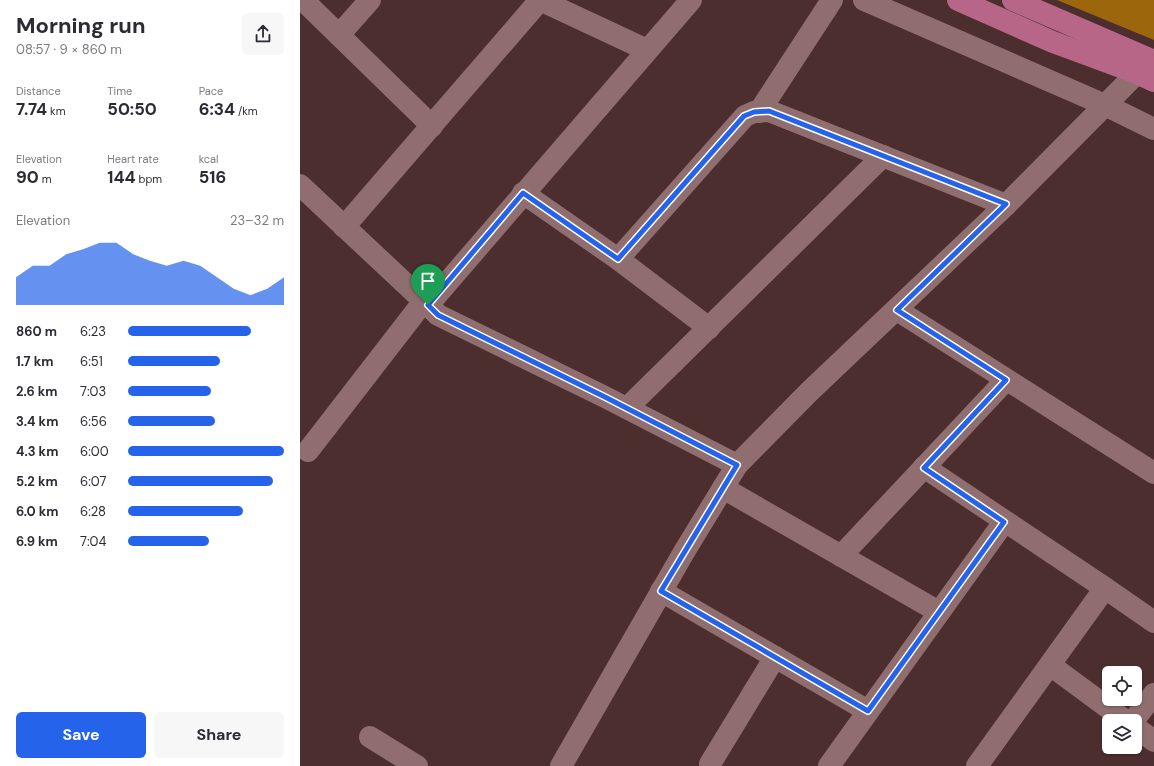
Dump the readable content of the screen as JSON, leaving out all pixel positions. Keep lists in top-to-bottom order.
{
  "page": {
    "heading": ["Morning run", "08:57 · 9 × 860 m"],
    "stats": [
      ["Distance", "7.74 km"],
      ["Time", "50:50"],
      ["Pace", "6:34 /km"],
      ["Elevation", "90 m"],
      ["Heart rate", "144 bpm"],
      ["kcal", "516"]
    ],
    "chart": ["Elevation", "23–32 m"],
    "list": [
      {
        "name": "860 m",
        "note": "6:23"
      },
      {
        "name": "1.7 km",
        "note": "6:51"
      },
      {
        "name": "2.6 km",
        "note": "7:03"
      },
      {
        "name": "3.4 km",
        "note": "6:56"
      },
      {
        "name": "4.3 km",
        "note": "6:00"
      },
      {
        "name": "5.2 km",
        "note": "6:07"
      },
      {
        "name": "6.0 km",
        "note": "6:28"
      },
      {
        "name": "6.9 km",
        "note": "7:04"
      }
    ],
    "buttons": ["Save", "Share"]
  }
}
